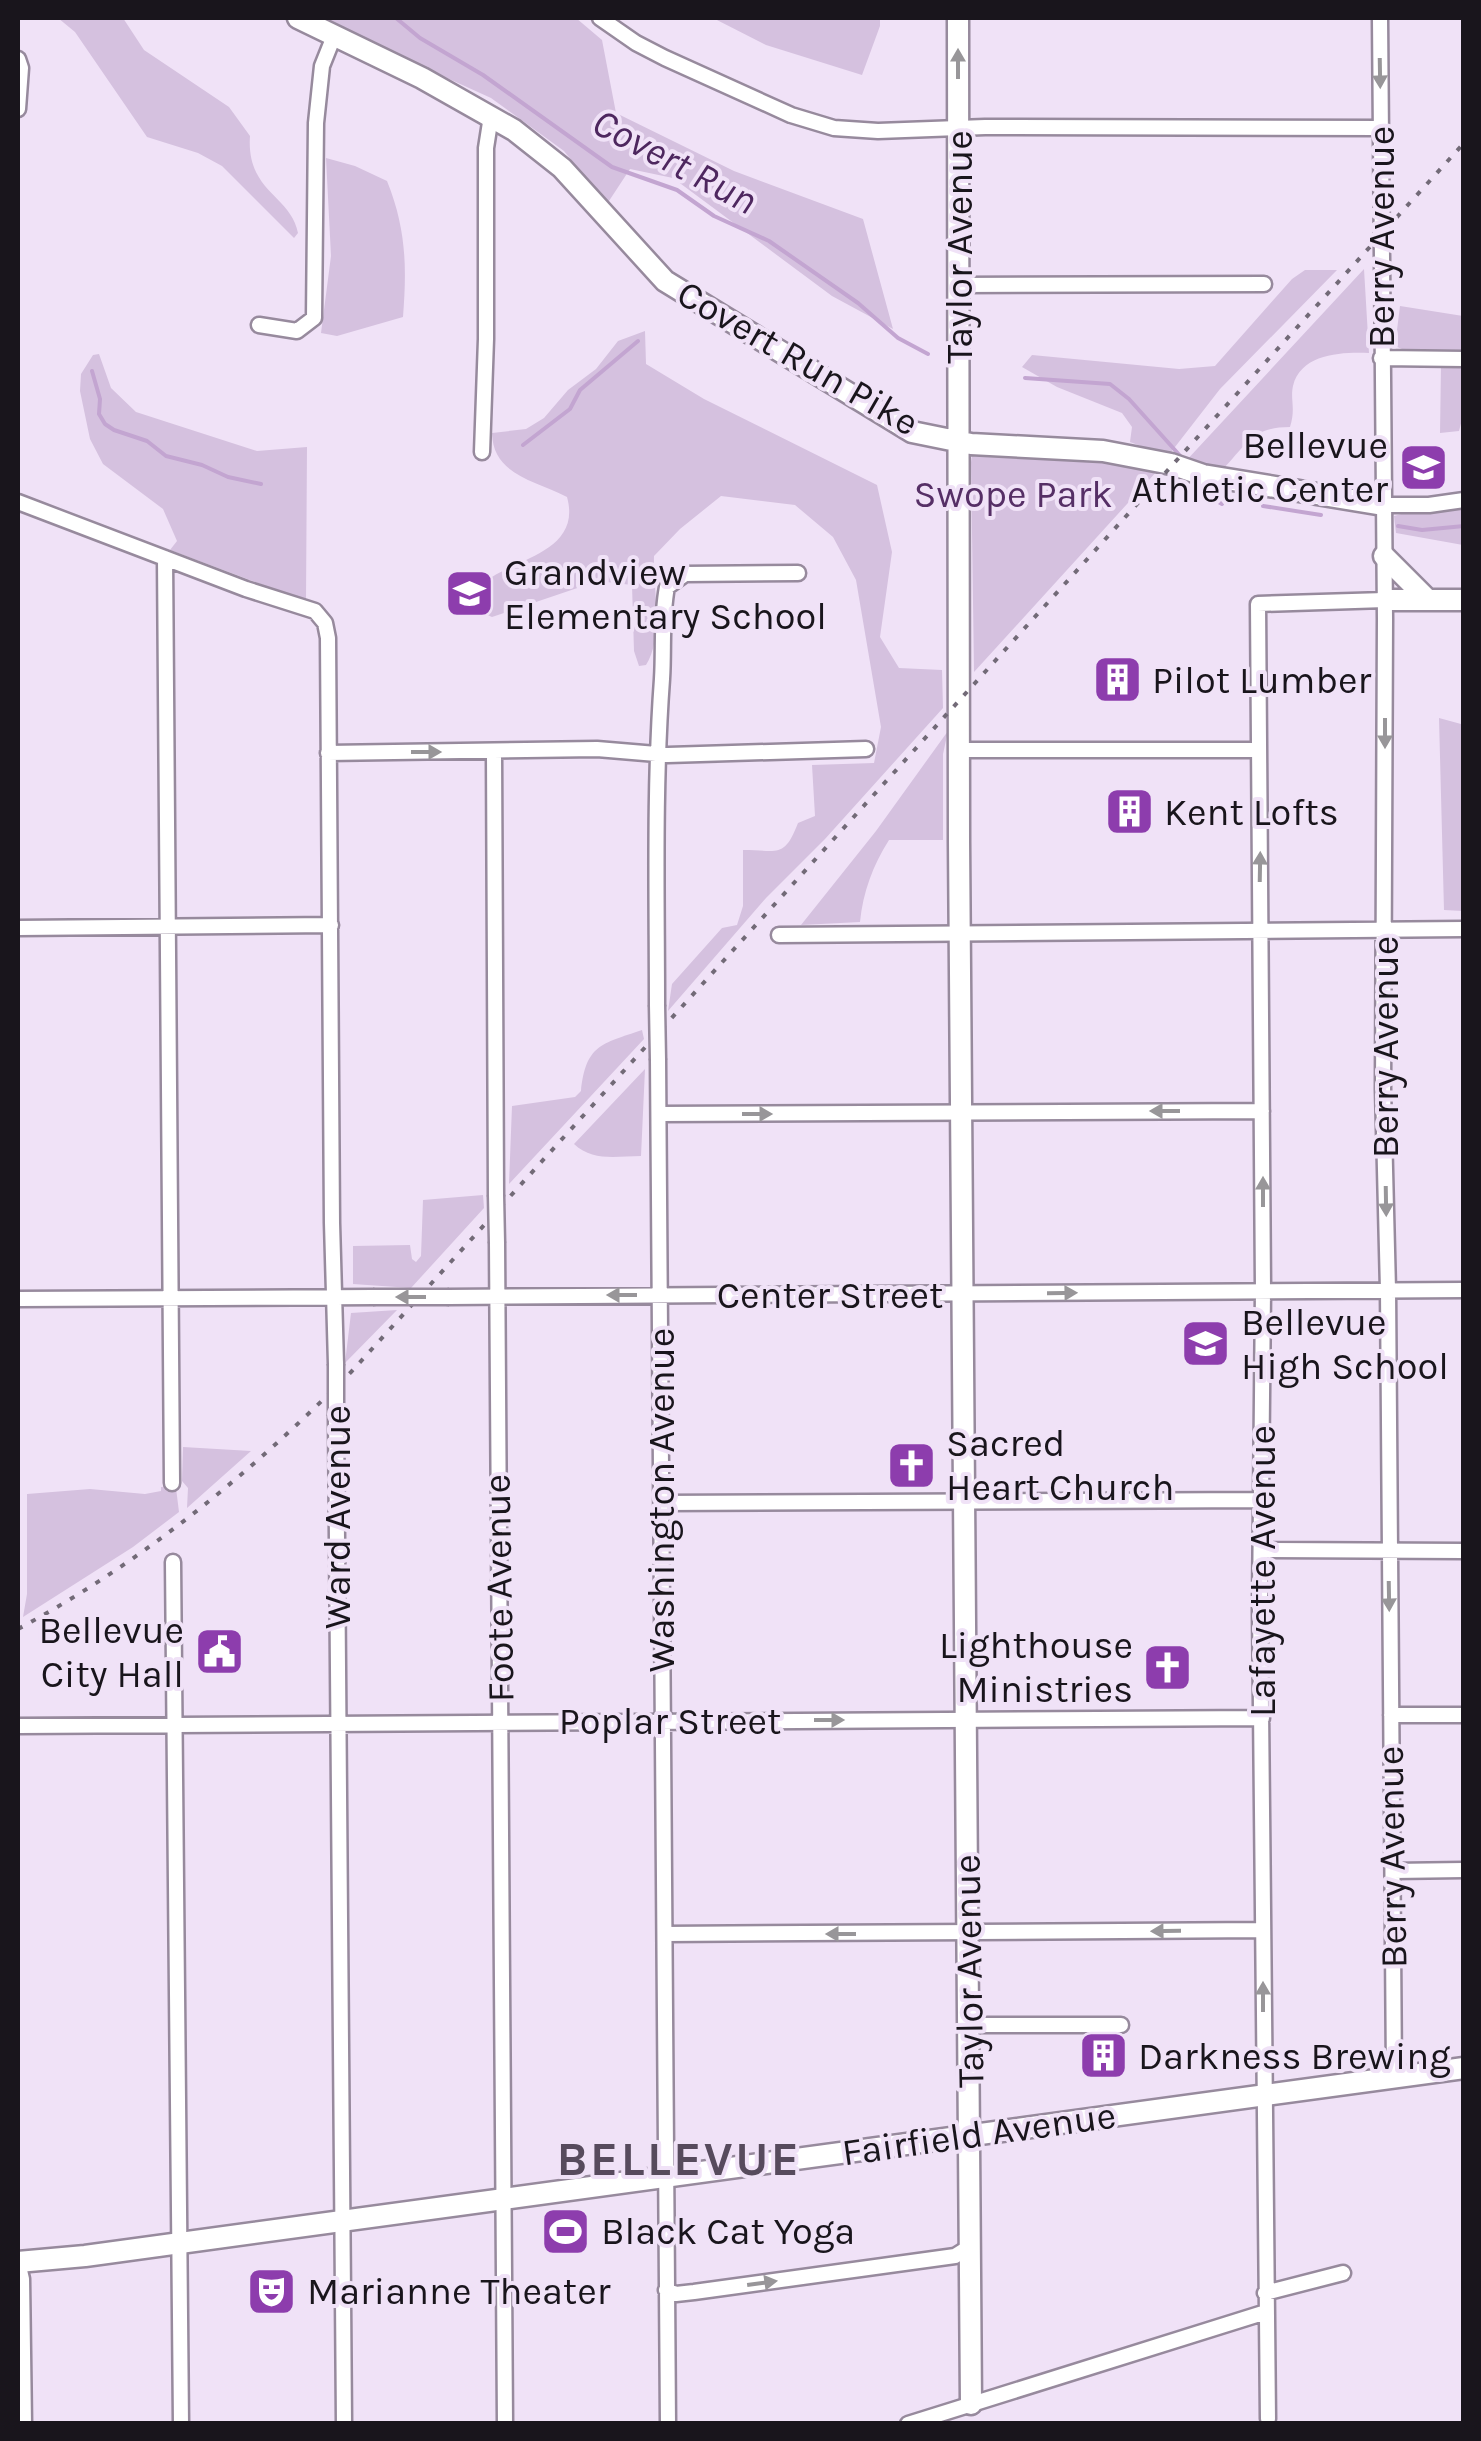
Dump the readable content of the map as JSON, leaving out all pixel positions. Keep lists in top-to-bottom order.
{
  "streets": {
    "street": [
      "Berry Avenue",
      "Taylor Avenue",
      "Covert Run Pike",
      "Center Street",
      "Washington Avenue",
      "Ward Avenue",
      "Lafayette Avenue",
      "Foote Avenue",
      "Poplar Street",
      "Fairfield Avenue"
    ]
  },
  "crossings": [
    ["Berry Avenue", "Covert Run Pike"],
    ["Berry Avenue", "Center Street"],
    ["Berry Avenue", "Lafayette Avenue"],
    ["Berry Avenue", "Fairfield Avenue"],
    ["Taylor Avenue", "Covert Run Pike"],
    ["Taylor Avenue", "Center Street"],
    ["Taylor Avenue", "Poplar Street"],
    ["Taylor Avenue", "Fairfield Avenue"],
    ["Center Street", "Washington Avenue"],
    ["Center Street", "Ward Avenue"],
    ["Center Street", "Lafayette Avenue"],
    ["Center Street", "Foote Avenue"],
    ["Washington Avenue", "Poplar Street"],
    ["Washington Avenue", "Fairfield Avenue"],
    ["Ward Avenue", "Poplar Street"],
    ["Ward Avenue", "Fairfield Avenue"],
    ["Lafayette Avenue", "Poplar Street"],
    ["Lafayette Avenue", "Fairfield Avenue"],
    ["Foote Avenue", "Poplar Street"],
    ["Foote Avenue", "Fairfield Avenue"]
  ],
  "one_way": ["Berry Avenue"],
  "districts": ["BELLEVUE"],
  "water": ["Covert Run"],
  "parks": ["Swope Park"],
  "places": {
    "school or university": ["Bellevue Athletic Center", "Grandview Elementary School", "Bellevue High School"],
    "building": ["Pilot Lumber", "Kent Lofts", "Darkness Brewing"],
    "church": ["Sacred Heart Church", "Lighthouse Ministries"],
    "public building": ["Bellevue City Hall"],
    "sports": ["Black Cat Yoga"],
    "theatre": ["Marianne Theater"]
  }
}
